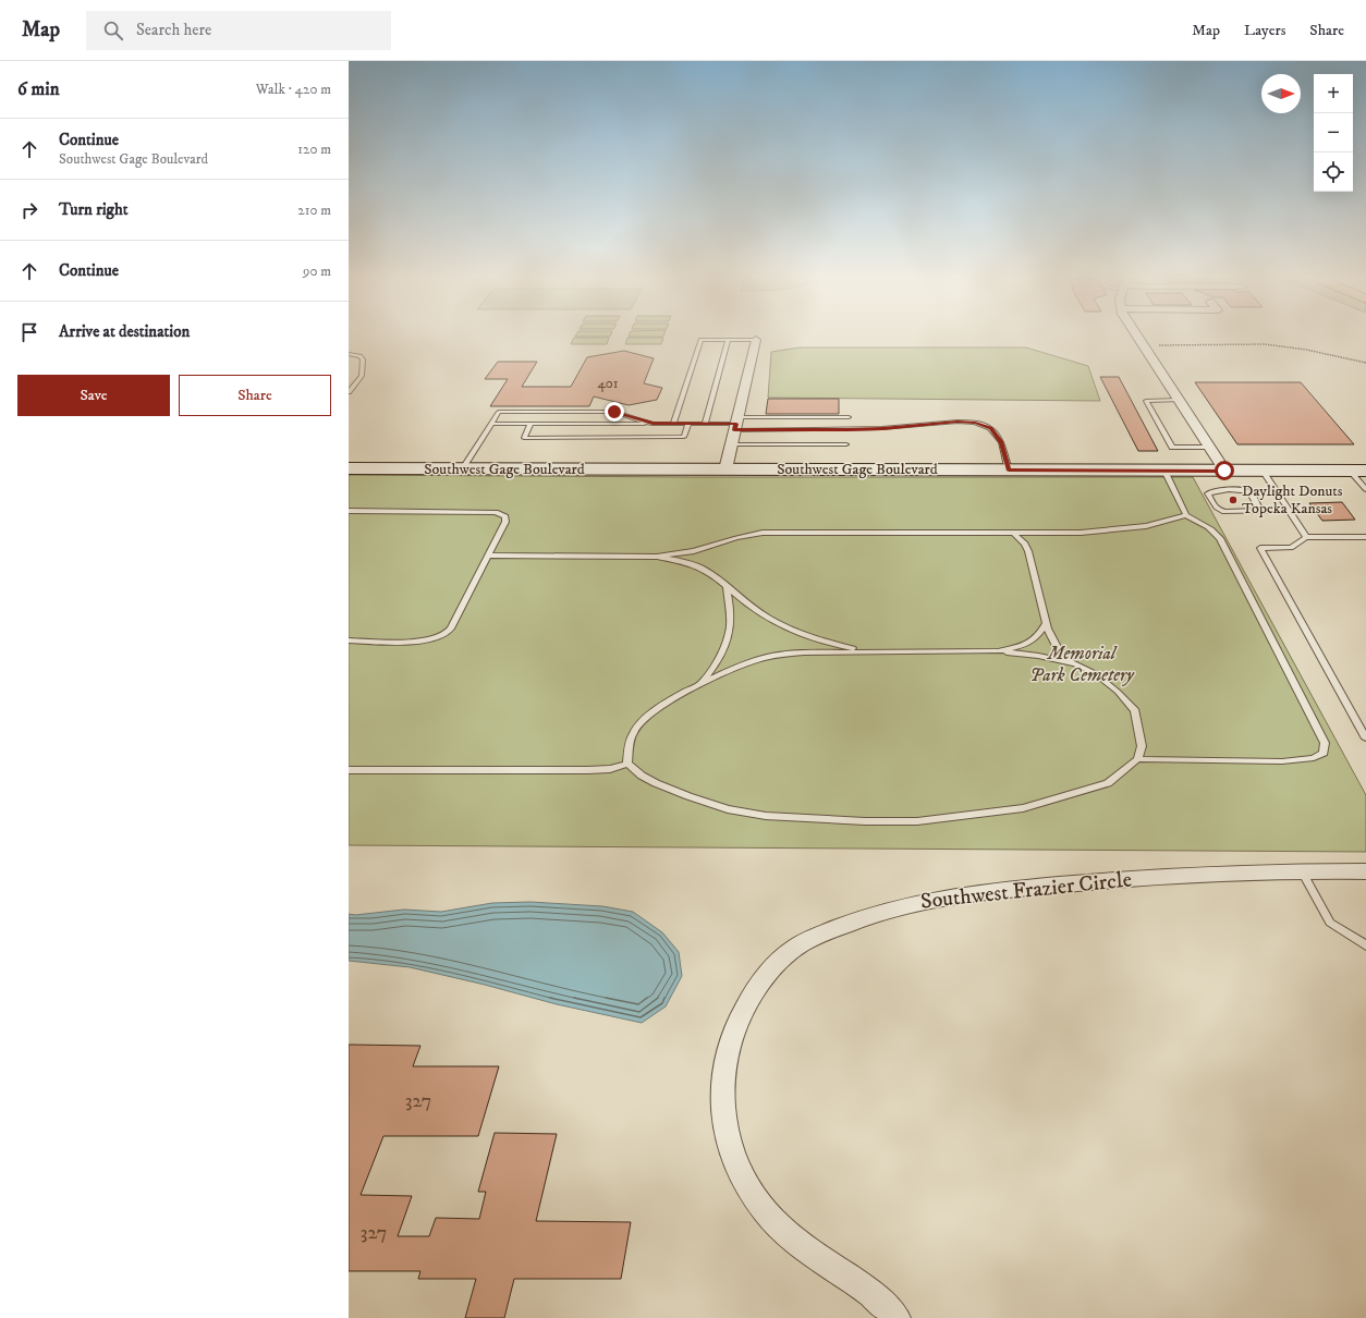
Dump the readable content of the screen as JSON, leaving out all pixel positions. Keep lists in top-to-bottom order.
{
  "streets": {
    "main road": ["Southwest Gage Boulevard"],
    "street": ["Southwest Frazier Circle"]
  },
  "parks": ["Memorial Park Cemetery"],
  "places": ["Daylight Donuts Topeka Kansas"],
  "house_numbers": ["401", "327", "327"],
  "north": "right",
  "page": {
    "header": "Map",
    "search": "Search here",
    "nav": ["Map", "Layers", "Share"],
    "heading": ["6 min", "Walk · 420 m"],
    "map_buttons": ["+", "−"],
    "list": [
      ["Continue", "Southwest Gage Boulevard", "120 m"],
      ["Turn right", "210 m"],
      ["Continue", "90 m"],
      "Arrive at destination"
    ],
    "buttons": ["Save", "Share"]
  }
}
